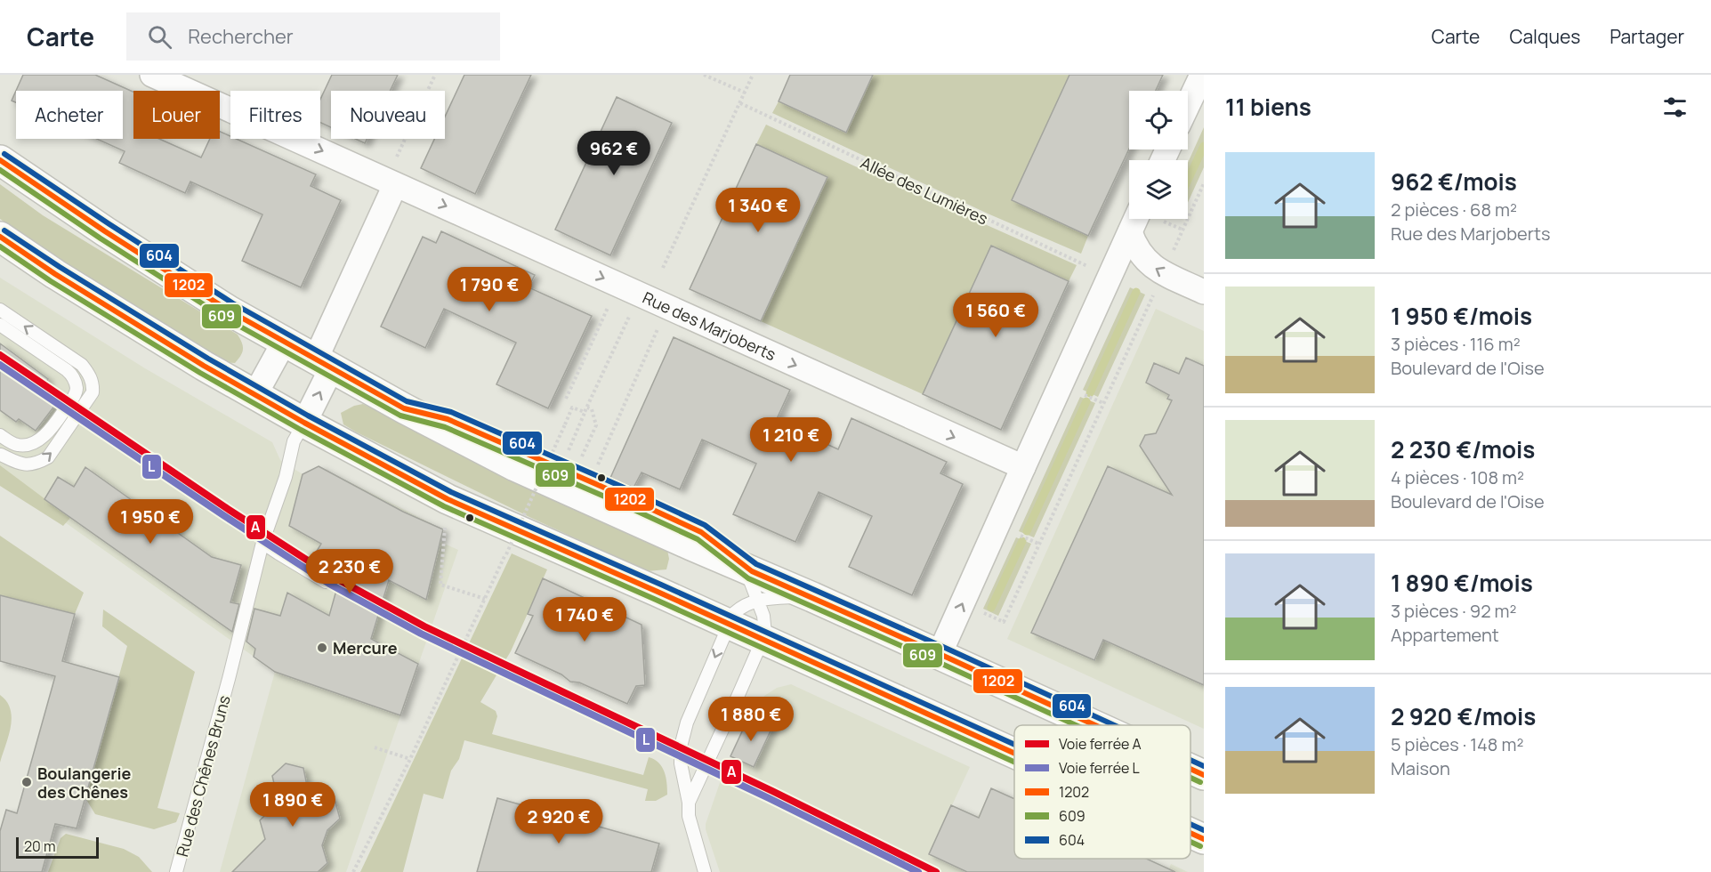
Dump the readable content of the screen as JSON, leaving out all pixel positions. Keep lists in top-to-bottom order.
{
  "streets": {
    "street": ["Rue des Marjoberts"],
    "lane": ["Rue des Chênes Bruns"],
    "path": ["Allée des Lumières"]
  },
  "one_way": ["Rue des Marjoberts"],
  "places": ["Mercure", "Boulangerie des Chênes"],
  "lines": [
    "transit line 604",
    "transit line 1202",
    "transit line 609",
    "rail line A",
    "rail line L"
  ],
  "legend": [
    "Voie ferrée A",
    "Voie ferrée L",
    "1202",
    "609",
    "604"
  ],
  "scale_bar": "20 m",
  "page": {
    "header": "Carte",
    "search": "Rechercher",
    "nav": ["Carte", "Calques", "Partager"],
    "heading": "11 biens",
    "chip": [
      "Acheter",
      "Louer",
      "Filtres",
      "Nouveau"
    ],
    "price": [
      "962 €",
      "1 340 €",
      "1 790 €",
      "1 560 €",
      "1 210 €",
      "1 950 €",
      "2 230 €",
      "1 740 €",
      "1 880 €",
      "1 890 €",
      "2 920 €"
    ],
    "list": [
      {
        "name": "962 €/mois",
        "note": "2 pièces · 68 m² · Rue des Marjoberts"
      },
      {
        "name": "1 950 €/mois",
        "note": "3 pièces · 116 m² · Boulevard de l'Oise"
      },
      {
        "name": "2 230 €/mois",
        "note": "4 pièces · 108 m² · Boulevard de l'Oise"
      },
      {
        "name": "1 890 €/mois",
        "note": "3 pièces · 92 m² · Appartement"
      },
      {
        "name": "2 920 €/mois",
        "note": "5 pièces · 148 m² · Maison"
      }
    ],
    "scale": "20 m"
  }
}
